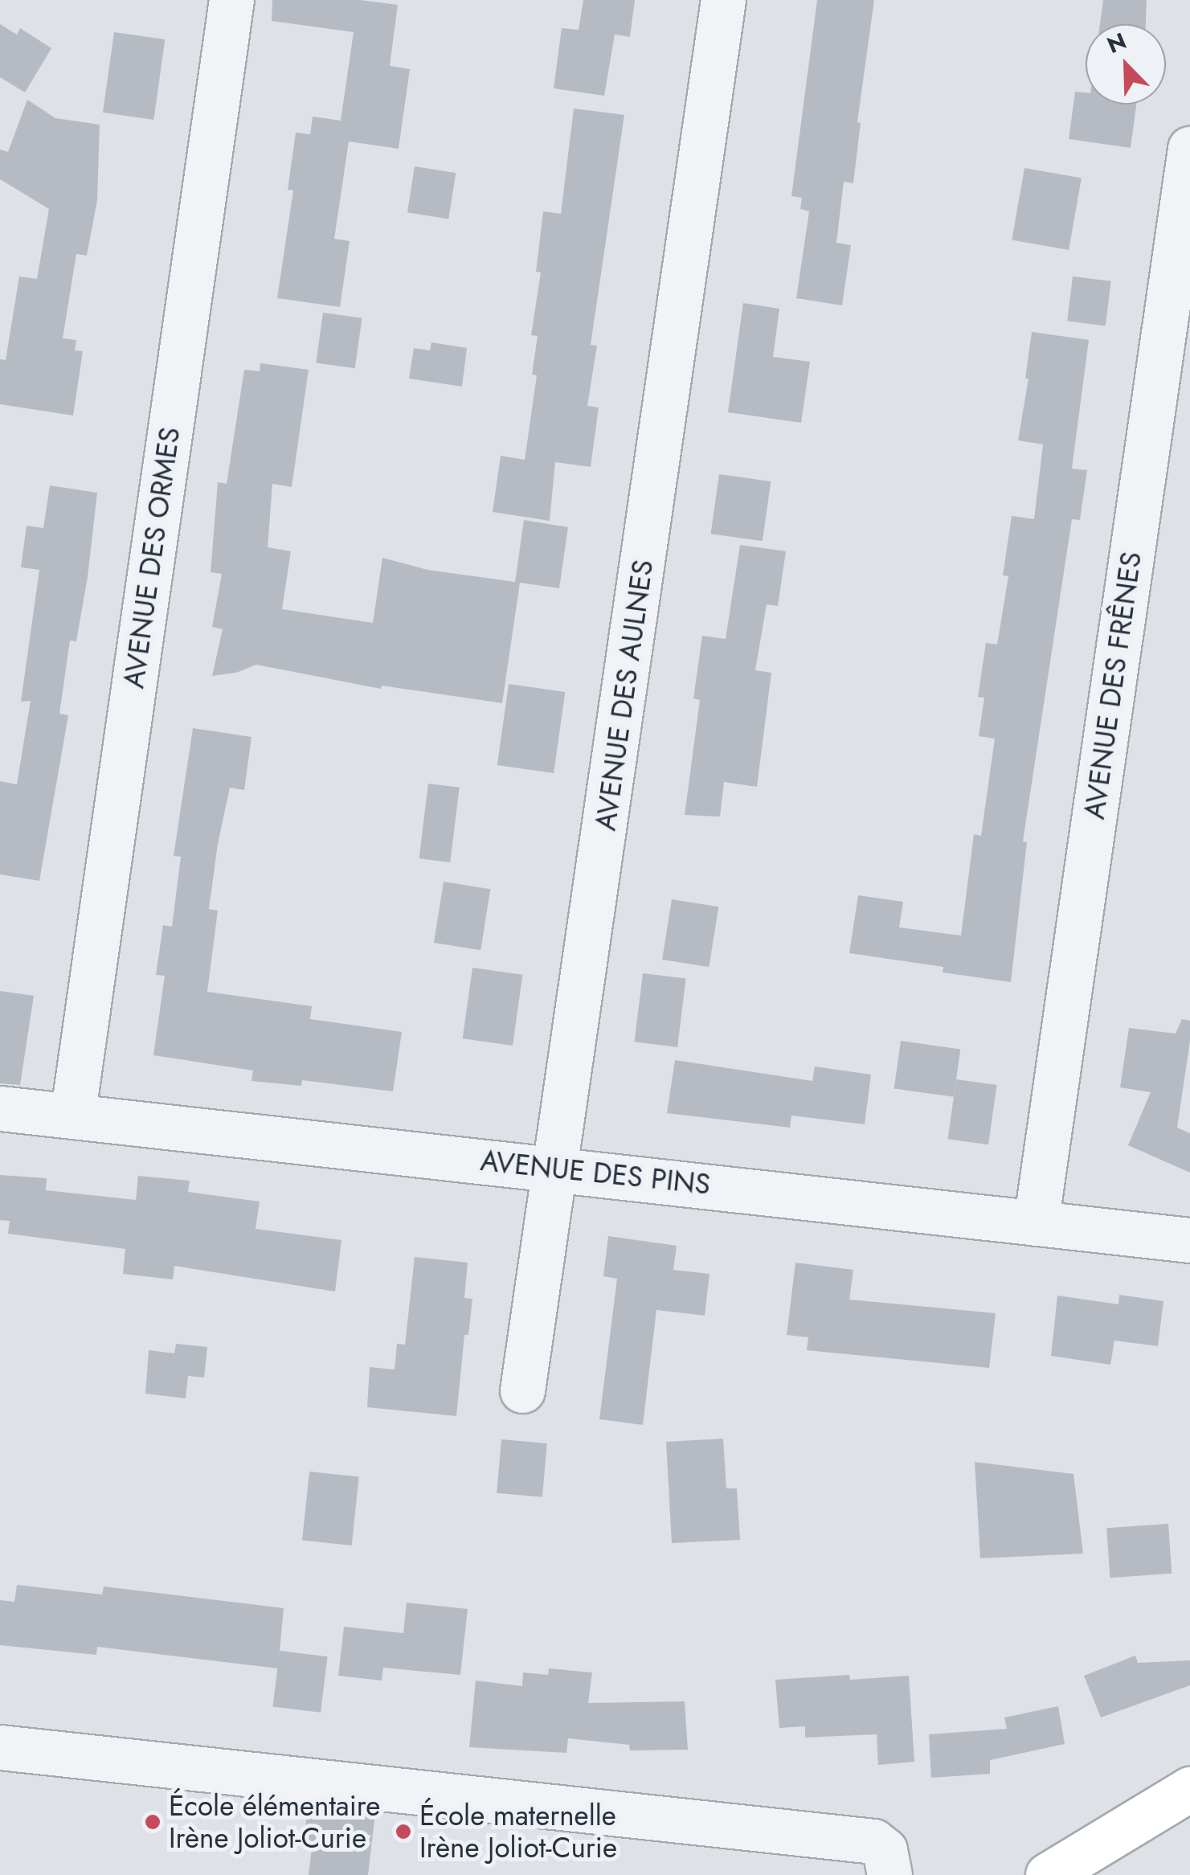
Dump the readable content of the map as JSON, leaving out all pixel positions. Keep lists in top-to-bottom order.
{
  "streets": {
    "street": [
      "AVENUE DES ORMES",
      "AVENUE DES FRÊNES",
      "AVENUE DES AULNES",
      "AVENUE DES PINS"
    ]
  },
  "crossings": [
    ["AVENUE DES ORMES", "AVENUE DES PINS"],
    ["AVENUE DES FRÊNES", "AVENUE DES PINS"],
    ["AVENUE DES AULNES", "AVENUE DES PINS"]
  ],
  "places": ["École élémentaire Irène Joliot-Curie", "École maternelle Irène Joliot-Curie"],
  "north": "top left"
}
